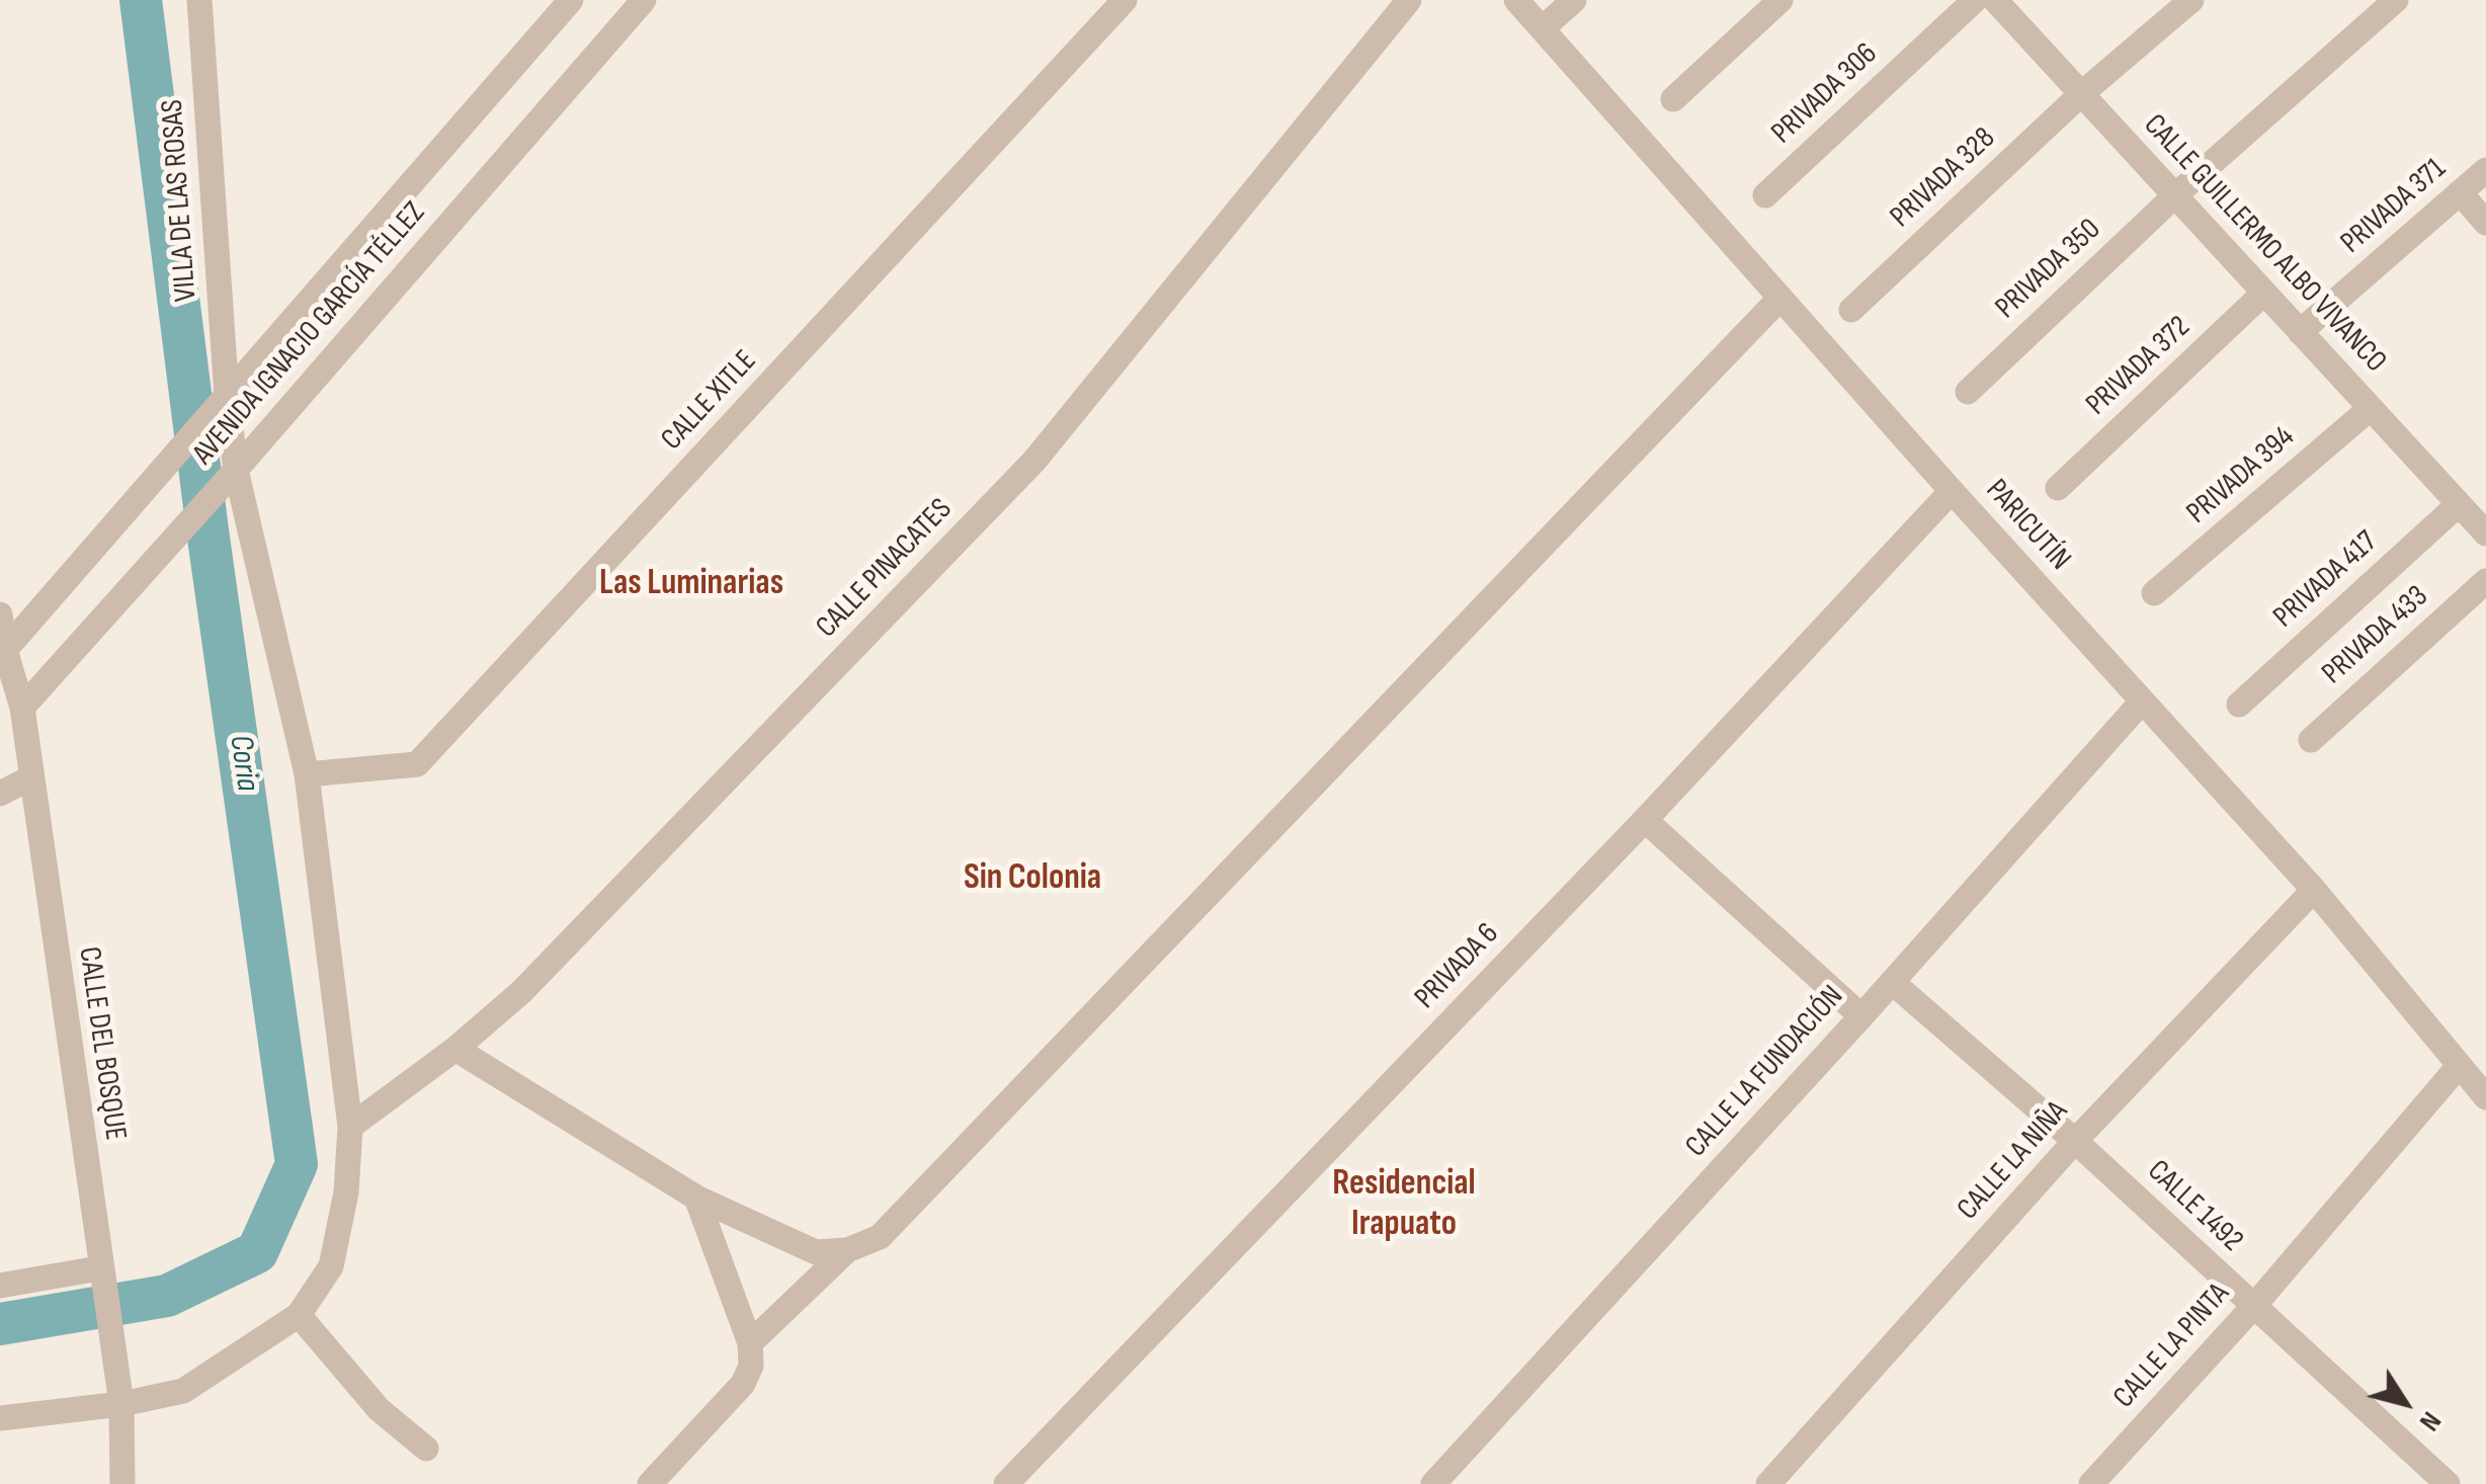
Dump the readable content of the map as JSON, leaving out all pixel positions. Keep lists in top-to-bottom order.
{
  "streets": {
    "street": [
      "PRIVADA 306",
      "PRIVADA 328",
      "VILLA DE LAS ROSAS",
      "PRIVADA 371",
      "CALLE GUILLERMO ALBO VIVANCO",
      "PRIVADA 350",
      "AVENIDA IGNACIO GARCÍA TÉLLEZ",
      "PRIVADA 372",
      "CALLE XITLE",
      "PRIVADA 394",
      "PARICUTÍN",
      "CALLE PINACATES",
      "PRIVADA 417",
      "PRIVADA 433",
      "PRIVADA 6",
      "CALLE DEL BOSQUE",
      "CALLE LA FUNDACIÓN",
      "CALLE LA NIÑA",
      "CALLE 1492",
      "CALLE LA PINTA"
    ]
  },
  "crossings": [
    ["PRIVADA 328", "CALLE GUILLERMO ALBO VIVANCO"],
    ["VILLA DE LAS ROSAS", "AVENIDA IGNACIO GARCÍA TÉLLEZ"],
    ["VILLA DE LAS ROSAS", "CALLE XITLE"],
    ["VILLA DE LAS ROSAS", "CALLE PINACATES"],
    ["PRIVADA 371", "CALLE GUILLERMO ALBO VIVANCO"],
    ["CALLE GUILLERMO ALBO VIVANCO", "PRIVADA 350"],
    ["CALLE GUILLERMO ALBO VIVANCO", "PRIVADA 372"],
    ["CALLE GUILLERMO ALBO VIVANCO", "PRIVADA 394"],
    ["CALLE GUILLERMO ALBO VIVANCO", "PRIVADA 417"],
    ["AVENIDA IGNACIO GARCÍA TÉLLEZ", "CALLE DEL BOSQUE"],
    ["PARICUTÍN", "PRIVADA 6"],
    ["PARICUTÍN", "CALLE LA FUNDACIÓN"],
    ["PARICUTÍN", "CALLE LA NIÑA"],
    ["PARICUTÍN", "CALLE LA PINTA"],
    ["CALLE LA FUNDACIÓN", "CALLE 1492"],
    ["CALLE LA NIÑA", "CALLE 1492"],
    ["CALLE 1492", "CALLE LA PINTA"]
  ],
  "districts": ["Las Luminarias", "Sin Colonia", "Residencial Irapuato"],
  "water": ["Coria"],
  "north": "bottom right"
}
